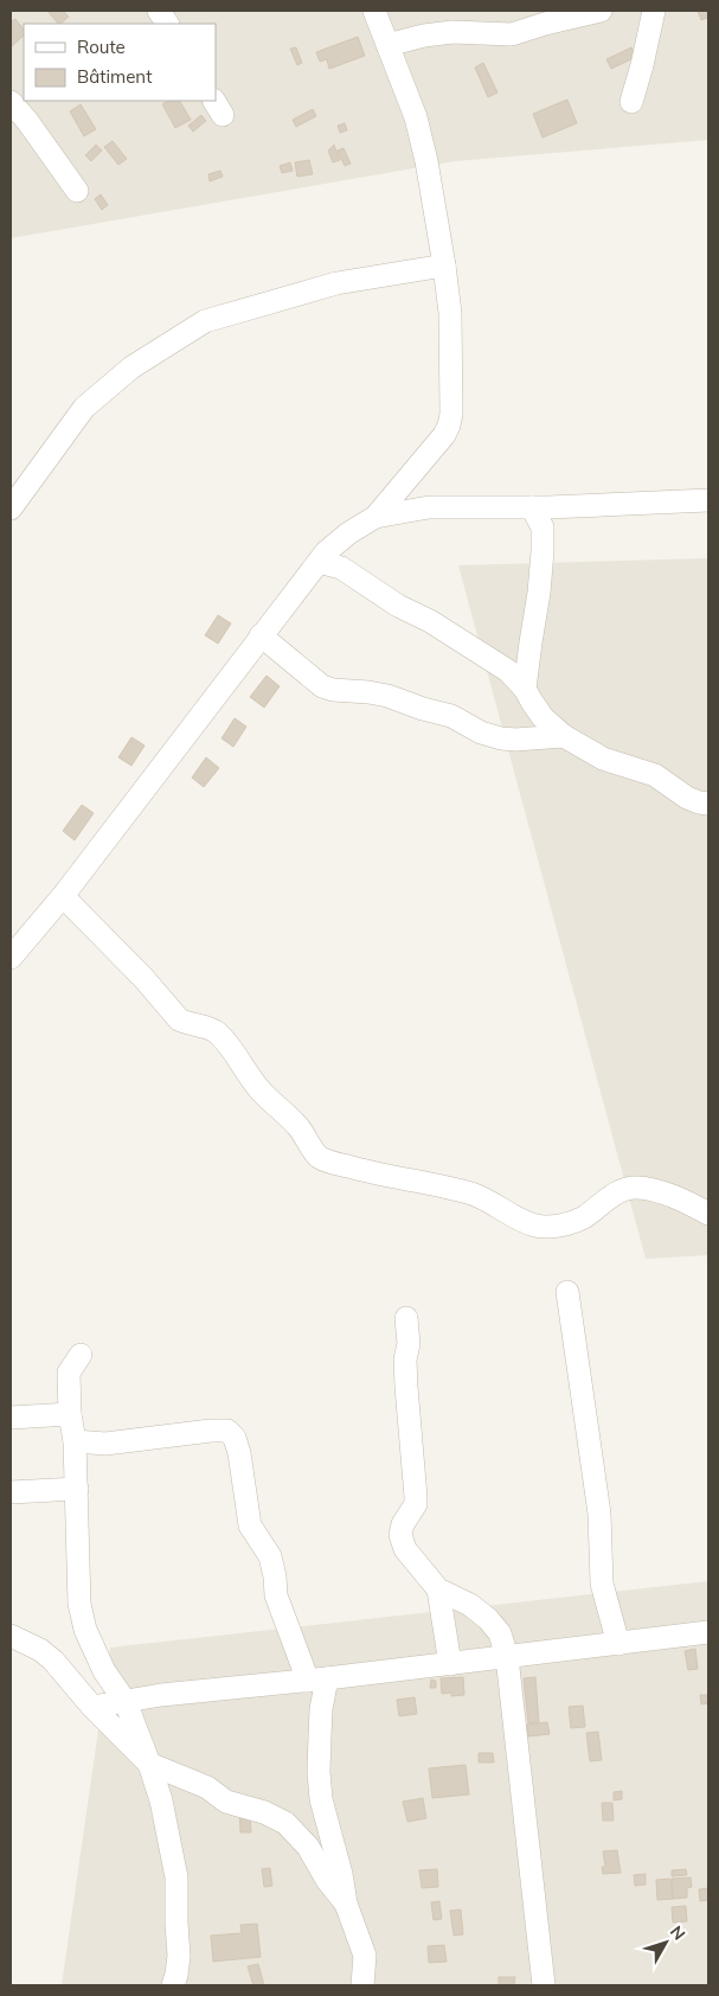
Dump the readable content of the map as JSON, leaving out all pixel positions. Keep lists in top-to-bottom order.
{
  "legend": ["Route", "Bâtiment"],
  "north": "top right"
}
